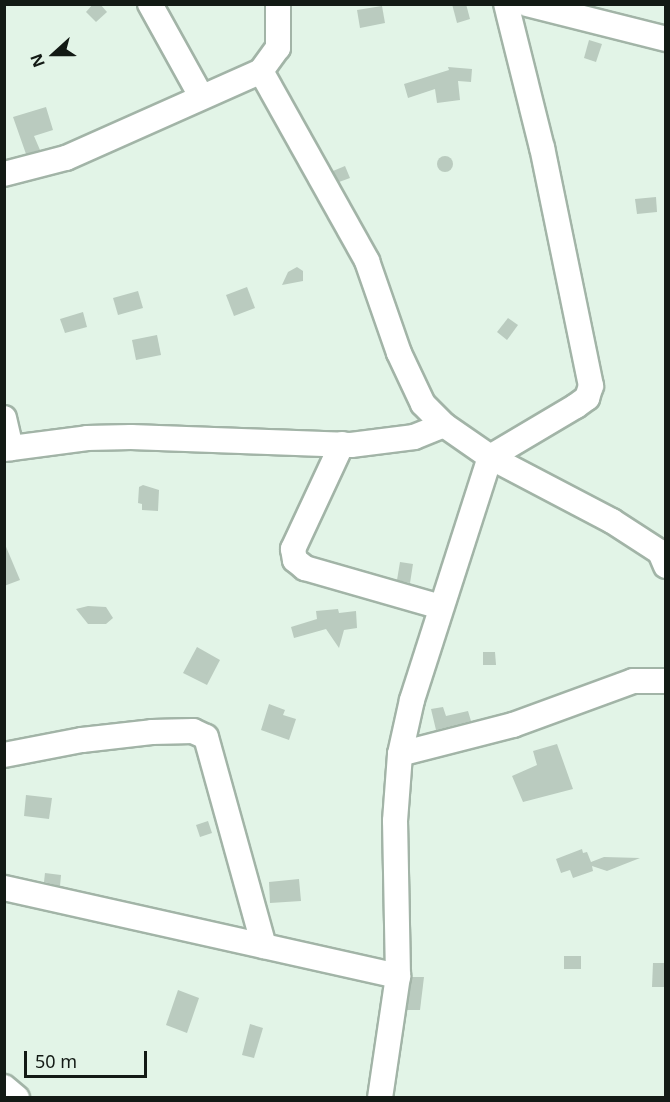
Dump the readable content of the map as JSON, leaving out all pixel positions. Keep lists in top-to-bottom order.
{
  "scale_bar": "50 m",
  "north": "left"
}
